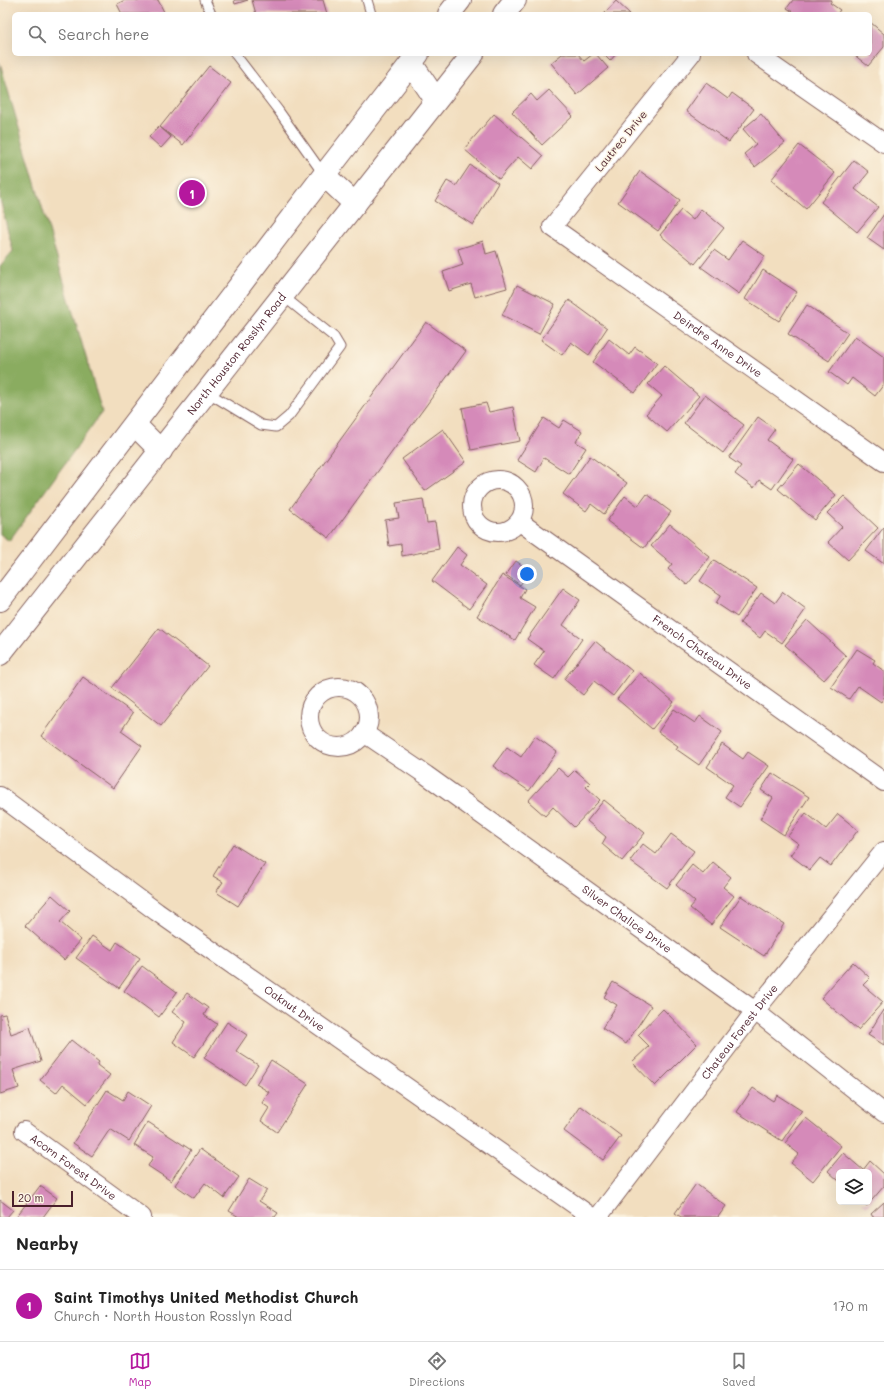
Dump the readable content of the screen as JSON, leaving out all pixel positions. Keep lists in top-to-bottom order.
{
  "streets": {
    "main road": ["North Houston Rosslyn Road"],
    "street": [
      "Lautrec Drive",
      "Deirdre Anne Drive",
      "French Chateau Drive",
      "Silver Chalice Drive",
      "Oaknut Drive",
      "Chateau Forest Drive",
      "Acorn Forest Drive"
    ]
  },
  "crossings": [
    ["Lautrec Drive", "Deirdre Anne Drive"],
    ["Silver Chalice Drive", "Chateau Forest Drive"]
  ],
  "scale_bar": "20 m",
  "page": {
    "search": "Search here",
    "pins": "1",
    "scale": "20 m",
    "heading": "Nearby",
    "list": [
      {
        "mark": "1",
        "name": "Saint Timothys United Methodist Church",
        "note": "Church · North Houston Rosslyn Road",
        "value": "170 m"
      }
    ],
    "nav": ["Map", "Directions", "Saved"]
  }
}
